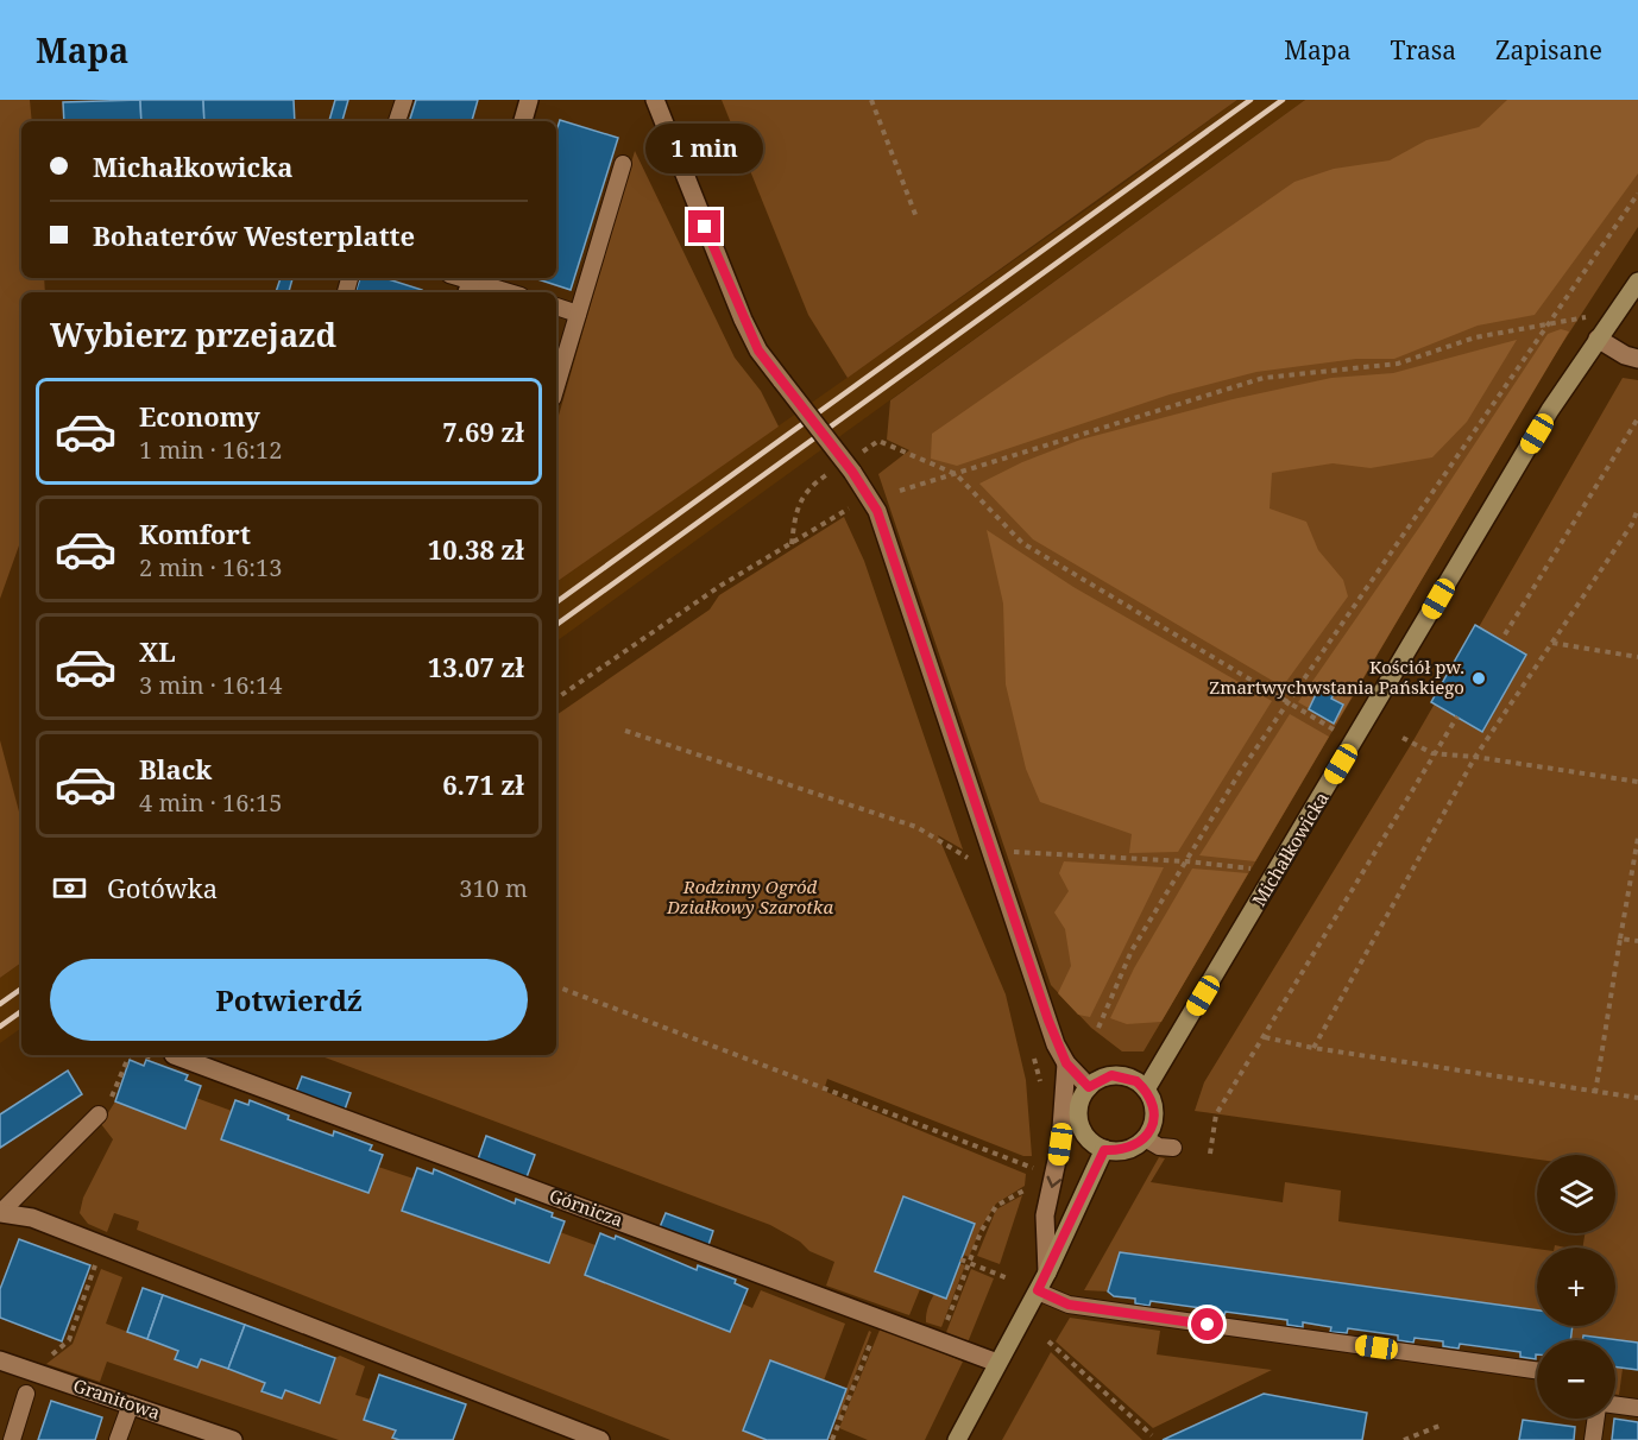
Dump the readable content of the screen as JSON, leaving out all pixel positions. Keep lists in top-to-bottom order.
{
  "streets": {
    "street": ["Michałkowicka", "Górnicza", "Granitowa"]
  },
  "parks": ["Rodzinny Ogród Działkowy Szarotka"],
  "places": ["Kościół pw. Zmartwychwstania Pańskiego"],
  "page": {
    "header": "Mapa",
    "nav": ["Mapa", "Trasa", "Zapisane"],
    "banner": ["Michałkowicka", "Bohaterów Westerplatte"],
    "bubble": "1 min",
    "heading": "Wybierz przejazd",
    "list": [
      {
        "name": "Economy",
        "note": "1 min · 16:12",
        "value": "7.69 zł"
      },
      {
        "name": "Komfort",
        "note": "2 min · 16:13",
        "value": "10.38 zł"
      },
      {
        "name": "XL",
        "note": "3 min · 16:14",
        "value": "13.07 zł"
      },
      {
        "name": "Black",
        "note": "4 min · 16:15",
        "value": "6.71 zł"
      }
    ],
    "pay": ["Gotówka", "310 m"],
    "buttons": "Potwierdź",
    "map_buttons": ["+", "−"]
  }
}
